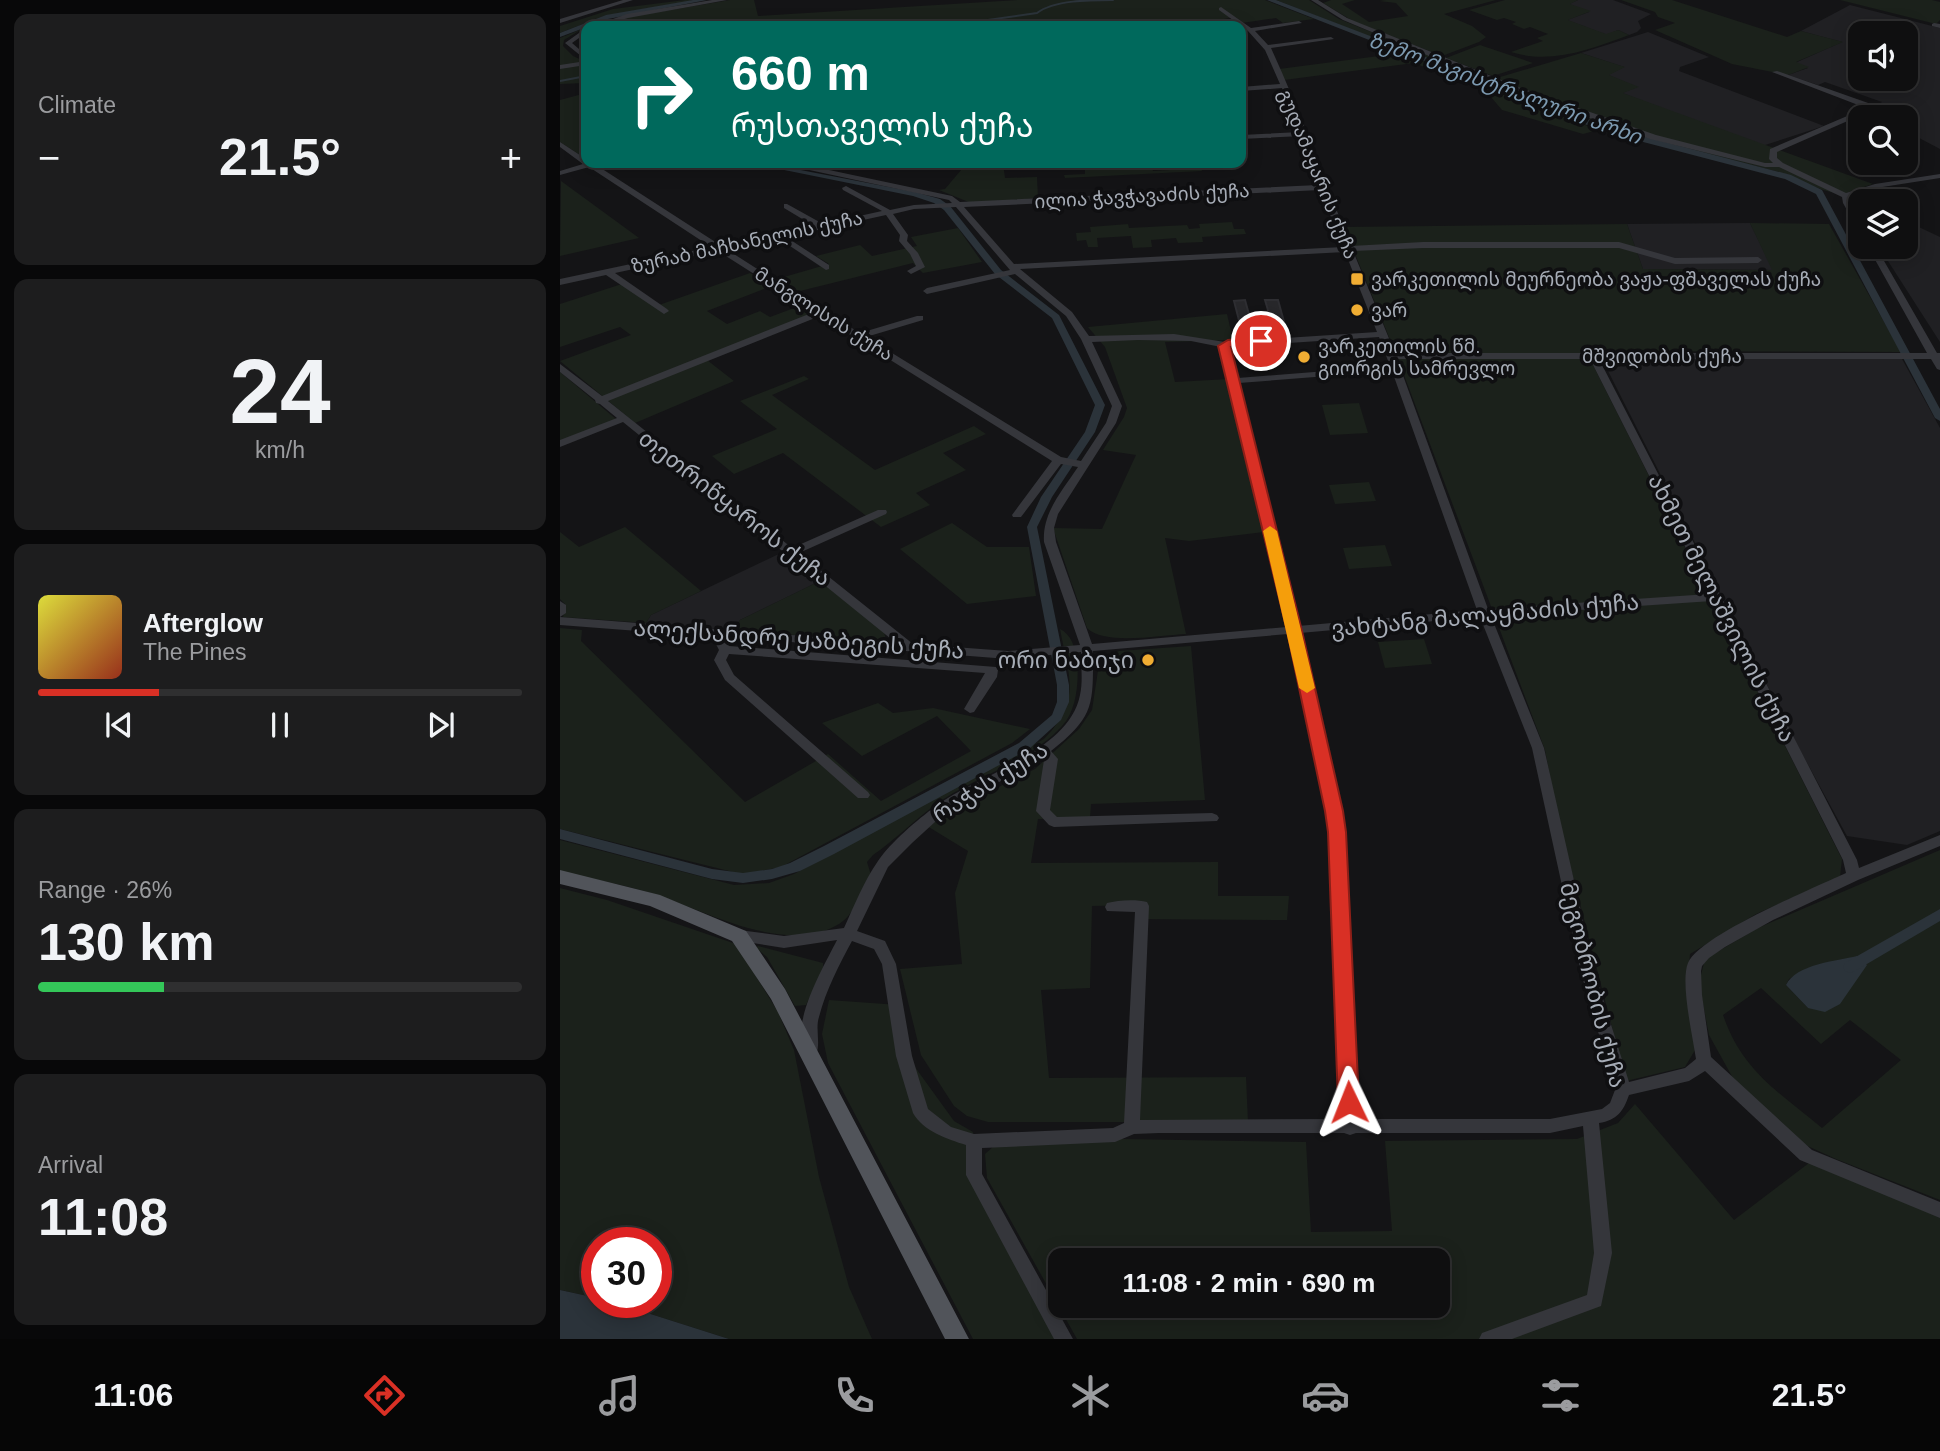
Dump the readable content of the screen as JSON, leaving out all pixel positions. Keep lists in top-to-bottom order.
{
  "streets": {
    "street": [
      "გუდამაყარის ქუჩა",
      "ილია ჭავჭავაძის ქუჩა",
      "ზურაბ მაჩხანელის ქუჩა",
      "მანგლისის ქუჩა",
      "მშვიდობის ქუჩა",
      "თეთრიწყაროს ქუჩა",
      "ახმეთ მელაშვილის ქუჩა",
      "ვახტანგ მალაყმაძის ქუჩა",
      "ალექსანდრე ყაზბეგის ქუჩა",
      "რაჭას ქუჩა",
      "მეგობრობის ქუჩა"
    ]
  },
  "crossings": [
    ["გუდამაყარის ქუჩა", "ილია ჭავჭავაძის ქუჩა"],
    ["გუდამაყარის ქუჩა", "მშვიდობის ქუჩა"],
    ["გუდამაყარის ქუჩა", "მეგობრობის ქუჩა"],
    ["ილია ჭავჭავაძის ქუჩა", "ზურაბ მაჩხანელის ქუჩა"],
    ["ილია ჭავჭავაძის ქუჩა", "რაჭას ქუჩა"],
    ["ზურაბ მაჩხანელის ქუჩა", "მანგლისის ქუჩა"],
    ["ზურაბ მაჩხანელის ქუჩა", "რაჭას ქუჩა"],
    ["მშვიდობის ქუჩა", "ახმეთ მელაშვილის ქუჩა"],
    ["თეთრიწყაროს ქუჩა", "ალექსანდრე ყაზბეგის ქუჩა"],
    ["ახმეთ მელაშვილის ქუჩა", "ვახტანგ მალაყმაძის ქუჩა"],
    ["ვახტანგ მალაყმაძის ქუჩა", "ალექსანდრე ყაზბეგის ქუჩა"],
    ["ვახტანგ მალაყმაძის ქუჩა", "რაჭას ქუჩა"],
    ["ვახტანგ მალაყმაძის ქუჩა", "მეგობრობის ქუჩა"],
    ["ალექსანდრე ყაზბეგის ქუჩა", "რაჭას ქუჩა"],
    ["რაჭას ქუჩა", "მეგობრობის ქუჩა"]
  ],
  "water": ["ზემო მაგისტრალური არხი"],
  "places": {
    "transit": ["ვარკეთილის მეურნეობა ვაჟა-ფშაველას ქუჩა"],
    "other": ["ვარ", "ვარკეთილის წმ. გიორგის სამრევლო", "ორი ნაბიჯი"]
  },
  "page": {
    "tile": [
      "Climate",
      ["24", "km/h"],
      ["Range · 26%", "130 km"],
      ["Arrival", "11:08"]
    ],
    "turn": ["660 m", "რუსთაველის ქუჩა"],
    "heat": ["−", "21.5°", "+"],
    "song": ["Afterglow", "The Pines"],
    "limit": "30",
    "trip": "11:08 · 2 min · 690 m",
    "tabs": ["11:06", "21.5°"]
  }
}
